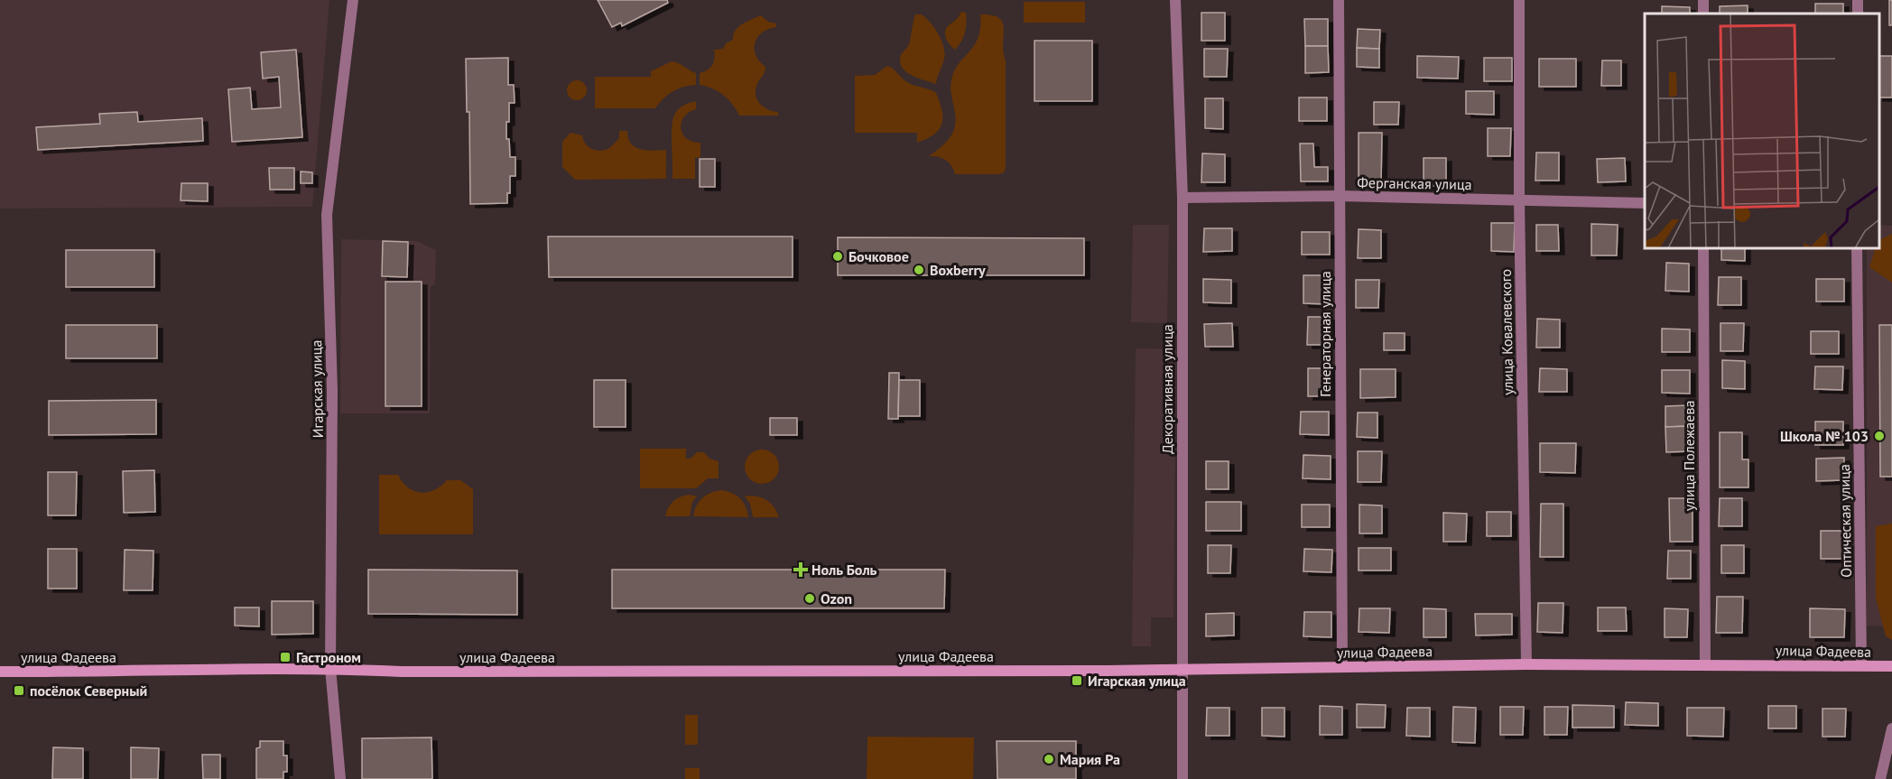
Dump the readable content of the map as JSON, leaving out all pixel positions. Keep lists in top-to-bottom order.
{
  "streets": {
    "street": [
      "Ферганская улица",
      "улица Ковалевского",
      "Генераторная улица",
      "Игарская улица",
      "Декоративная улица",
      "улица Полежаева",
      "Оптическая улица",
      "улица Фадеева"
    ]
  },
  "crossings": [
    ["Ферганская улица", "улица Ковалевского"],
    ["Ферганская улица", "Генераторная улица"],
    ["Ферганская улица", "Декоративная улица"],
    ["улица Ковалевского", "улица Фадеева"],
    ["Генераторная улица", "улица Фадеева"],
    ["Игарская улица", "улица Фадеева"],
    ["Декоративная улица", "улица Фадеева"],
    ["улица Полежаева", "улица Фадеева"],
    ["Оптическая улица", "улица Фадеева"]
  ],
  "places": {
    "other": [
      "Бочковое",
      "Boxberry",
      "Школа № 103",
      "Ozon",
      "Мария Ра"
    ],
    "health": ["Ноль Боль"],
    "transit": ["Гастроном", "Игарская улица", "посёлок Северный"]
  }
}
